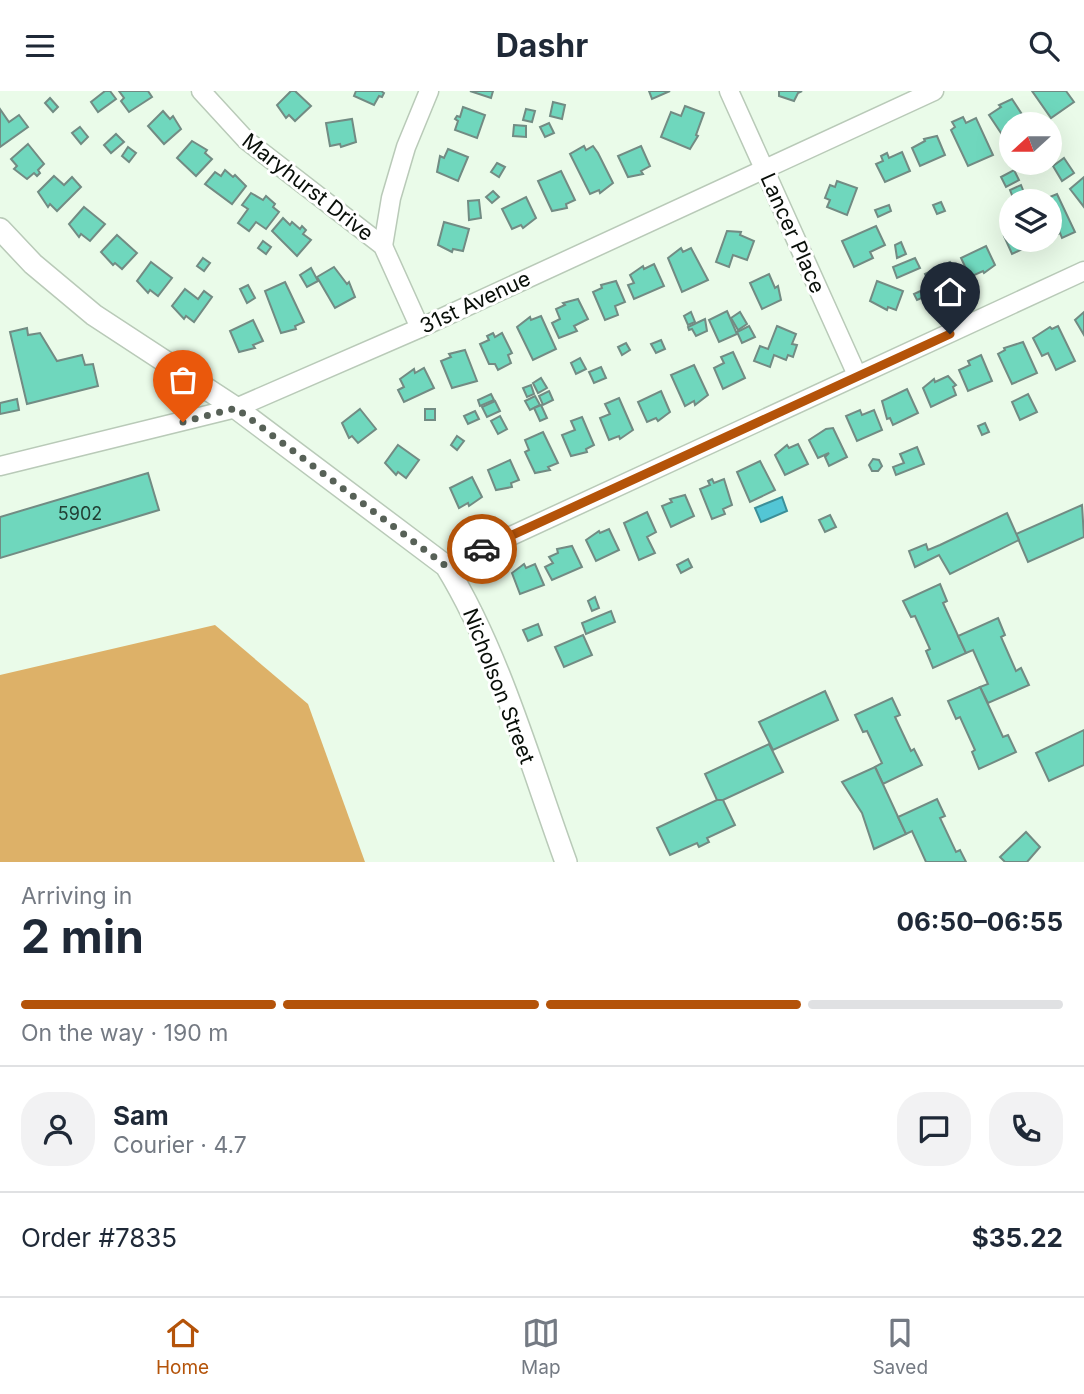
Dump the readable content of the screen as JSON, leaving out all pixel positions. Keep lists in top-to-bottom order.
{
  "streets": {
    "street": [
      "Maryhurst Drive",
      "Lancer Place",
      "31st Avenue",
      "Nicholson Street"
    ]
  },
  "crossings": [
    ["Maryhurst Drive", "31st Avenue"],
    ["Lancer Place", "31st Avenue"],
    ["31st Avenue", "Nicholson Street"]
  ],
  "house_numbers": ["5902"],
  "north": "left",
  "page": {
    "header": "Dashr",
    "heading": ["2 min", "Arriving in", "06:50–06:55"],
    "panel": [
      "Sam",
      "Courier · 4.7",
      "Order #7835",
      "$35.22"
    ],
    "bar": "On the way · 190 m",
    "tabs": ["Home", "Map", "Saved"]
  }
}
